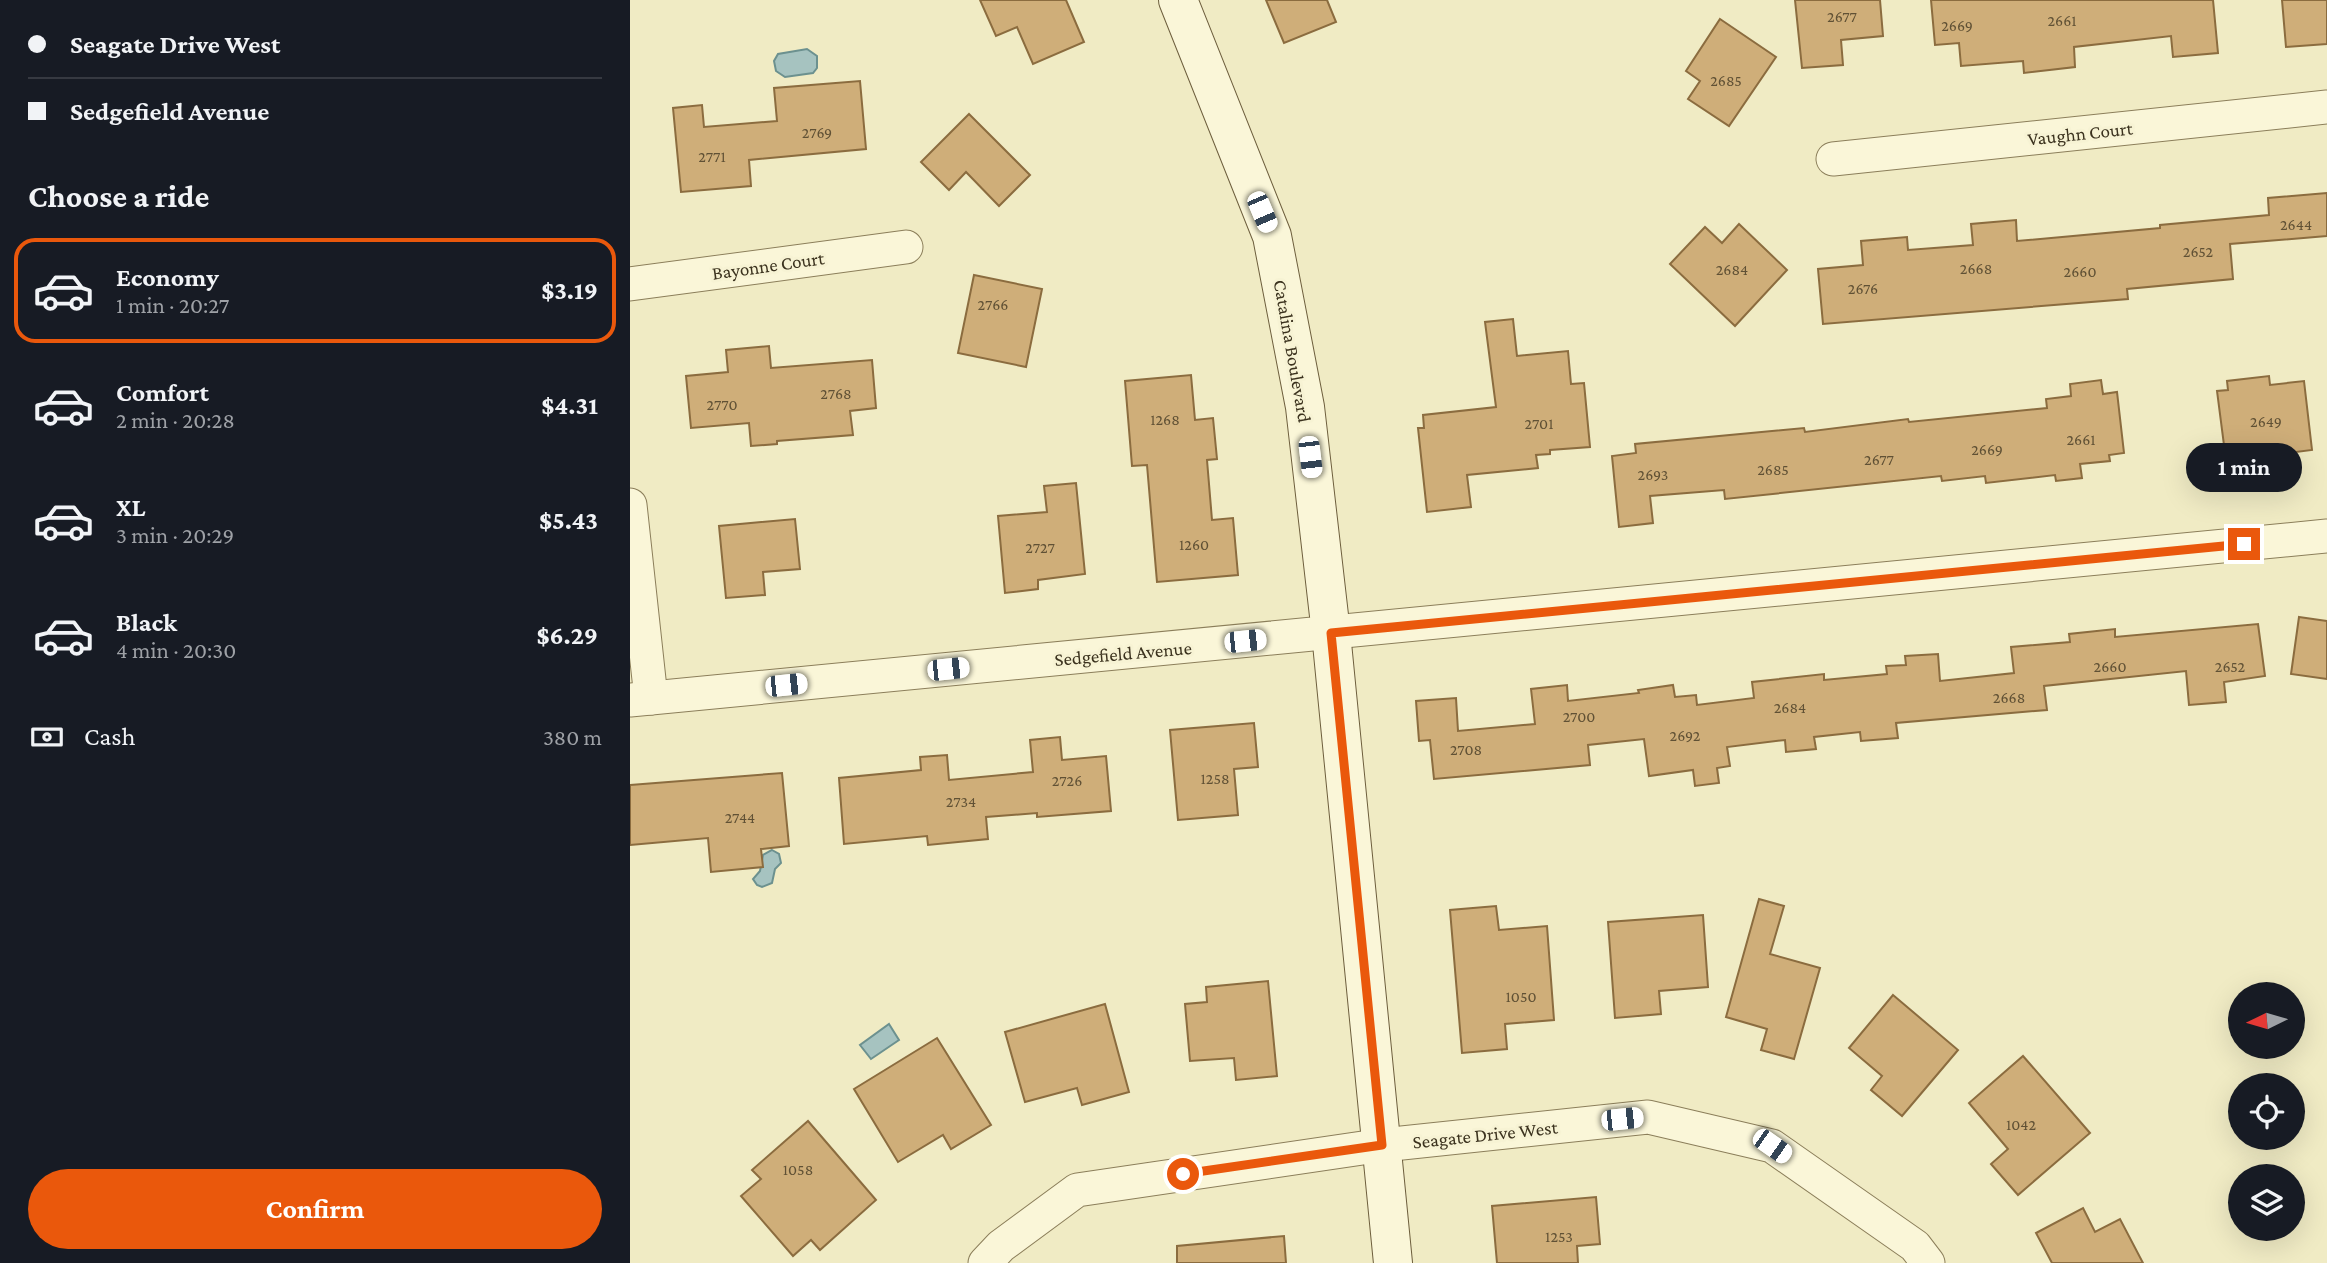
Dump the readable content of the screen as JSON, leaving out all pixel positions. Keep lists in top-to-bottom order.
{
  "streets": {
    "street": [
      "Vaughn Court",
      "Bayonne Court",
      "Catalina Boulevard",
      "Sedgefield Avenue",
      "Seagate Drive West"
    ]
  },
  "crossings": [
    ["Catalina Boulevard", "Sedgefield Avenue"],
    ["Catalina Boulevard", "Seagate Drive West"]
  ],
  "house_numbers": [
    "2677",
    "2661",
    "2669",
    "2685",
    "2769",
    "2771",
    "2644",
    "2652",
    "2668",
    "2684",
    "2660",
    "2676",
    "2766",
    "2768",
    "2770",
    "1268",
    "2649",
    "2701",
    "2661",
    "2669",
    "2677",
    "2685",
    "2693",
    "1260",
    "2727",
    "2660",
    "2652",
    "2668",
    "2684",
    "2700",
    "2692",
    "2708",
    "1258",
    "2726",
    "2734",
    "2744",
    "1050",
    "1042",
    "1058",
    "1253"
  ],
  "north": "left",
  "page": {
    "banner": ["Seagate Drive West", "Sedgefield Avenue"],
    "heading": "Choose a ride",
    "list": [
      {
        "name": "Economy",
        "note": "1 min · 20:27",
        "value": "$3.19"
      },
      {
        "name": "Comfort",
        "note": "2 min · 20:28",
        "value": "$4.31"
      },
      {
        "name": "XL",
        "note": "3 min · 20:29",
        "value": "$5.43"
      },
      {
        "name": "Black",
        "note": "4 min · 20:30",
        "value": "$6.29"
      }
    ],
    "bubble": "1 min",
    "pay": ["Cash", "380 m"],
    "buttons": "Confirm"
  }
}
